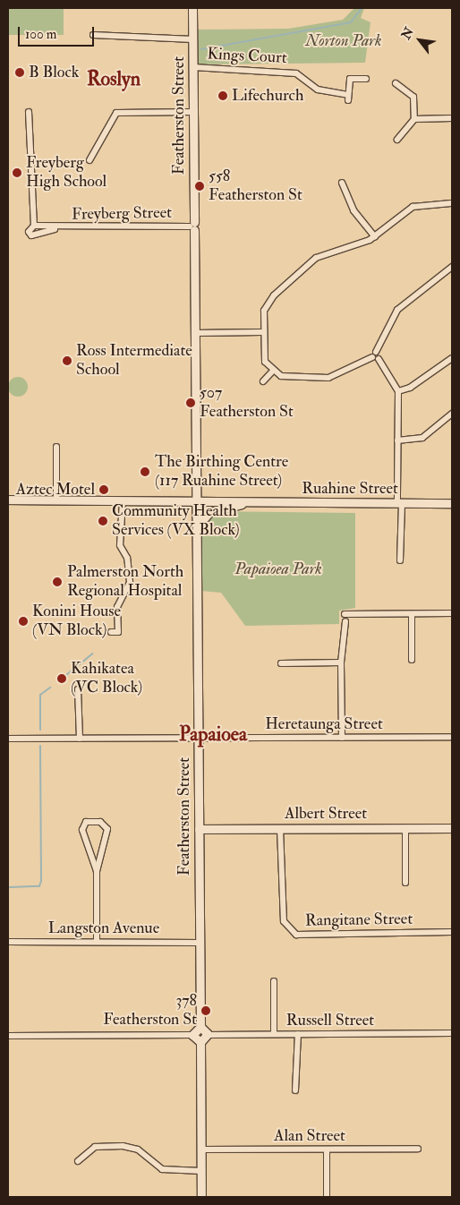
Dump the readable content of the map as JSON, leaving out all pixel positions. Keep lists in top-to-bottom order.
{
  "streets": {
    "main road": ["Featherston Street", "Ruahine Street", "Albert Street"],
    "street": [
      "Kings Court",
      "Freyberg Street",
      "Heretaunga Street",
      "Rangitane Street",
      "Langston Avenue",
      "Russell Street",
      "Alan Street"
    ]
  },
  "crossings": [
    ["Kings Court", "Featherston Street"],
    ["Featherston Street", "Freyberg Street"],
    ["Featherston Street", "Ruahine Street"],
    ["Featherston Street", "Heretaunga Street"],
    ["Featherston Street", "Albert Street"],
    ["Featherston Street", "Langston Avenue"],
    ["Albert Street", "Rangitane Street"]
  ],
  "districts": ["Roslyn", "Papaioea"],
  "parks": ["Norton Park", "Papaioea Park"],
  "places": [
    "B Block",
    "Lifechurch",
    "Freyberg High School",
    "558 Featherston St",
    "Ross Intermediate School",
    "507 Featherston St",
    "The Birthing Centre (117 Ruahine Street)",
    "Aztec Motel",
    "Community Health Services (VX Block)",
    "Palmerston North Regional Hospital",
    "Konini House (VN Block)",
    "Kahikatea (VC Block)",
    "378 Featherston St"
  ],
  "scale_bar": "100 m",
  "north": "top left"
}
